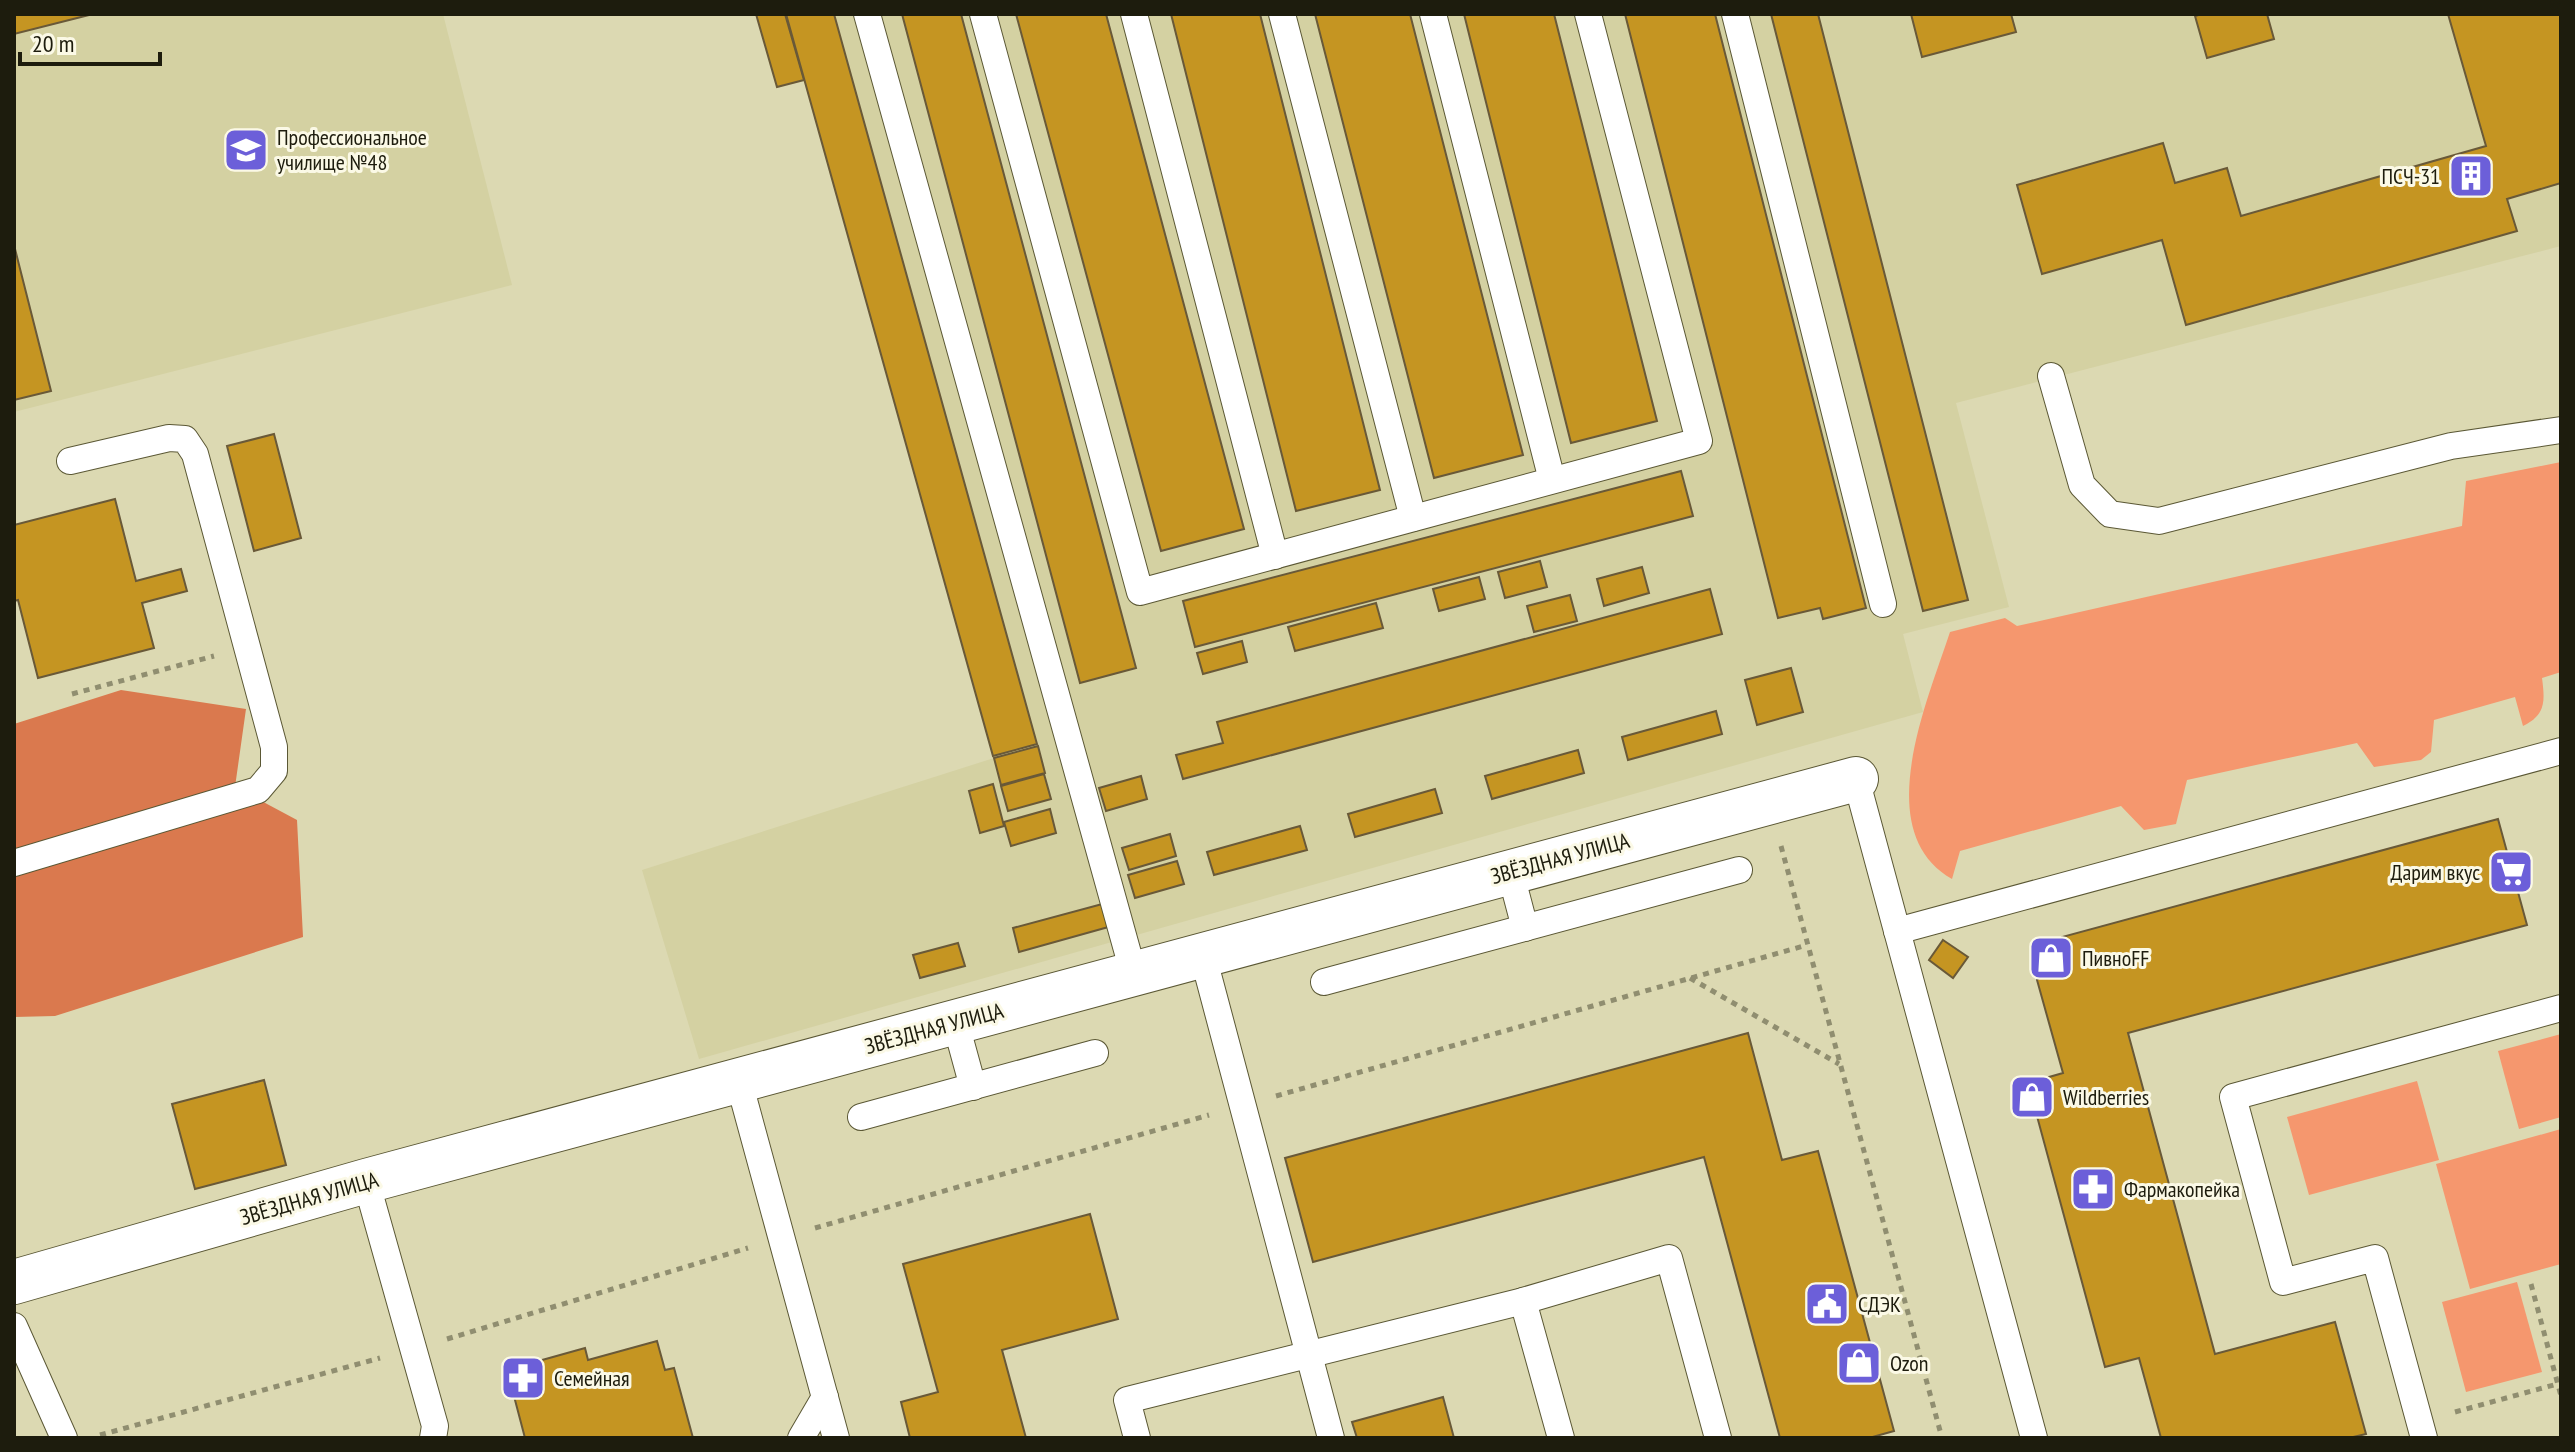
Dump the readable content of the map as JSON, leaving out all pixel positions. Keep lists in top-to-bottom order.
{
  "streets": {
    "street": ["ЗВЁЗДНАЯ УЛИЦА"]
  },
  "places": {
    "school or university": ["Профессиональное училище №48"],
    "building": ["ПСЧ-31"],
    "supermarket": ["Дарим вкус"],
    "shop": ["ПивноFF", "Wildberries", "Ozon"],
    "pharmacy": ["Фармакопейка", "Семейная"],
    "public building": ["СДЭК"]
  },
  "scale_bar": "20 m"
}
